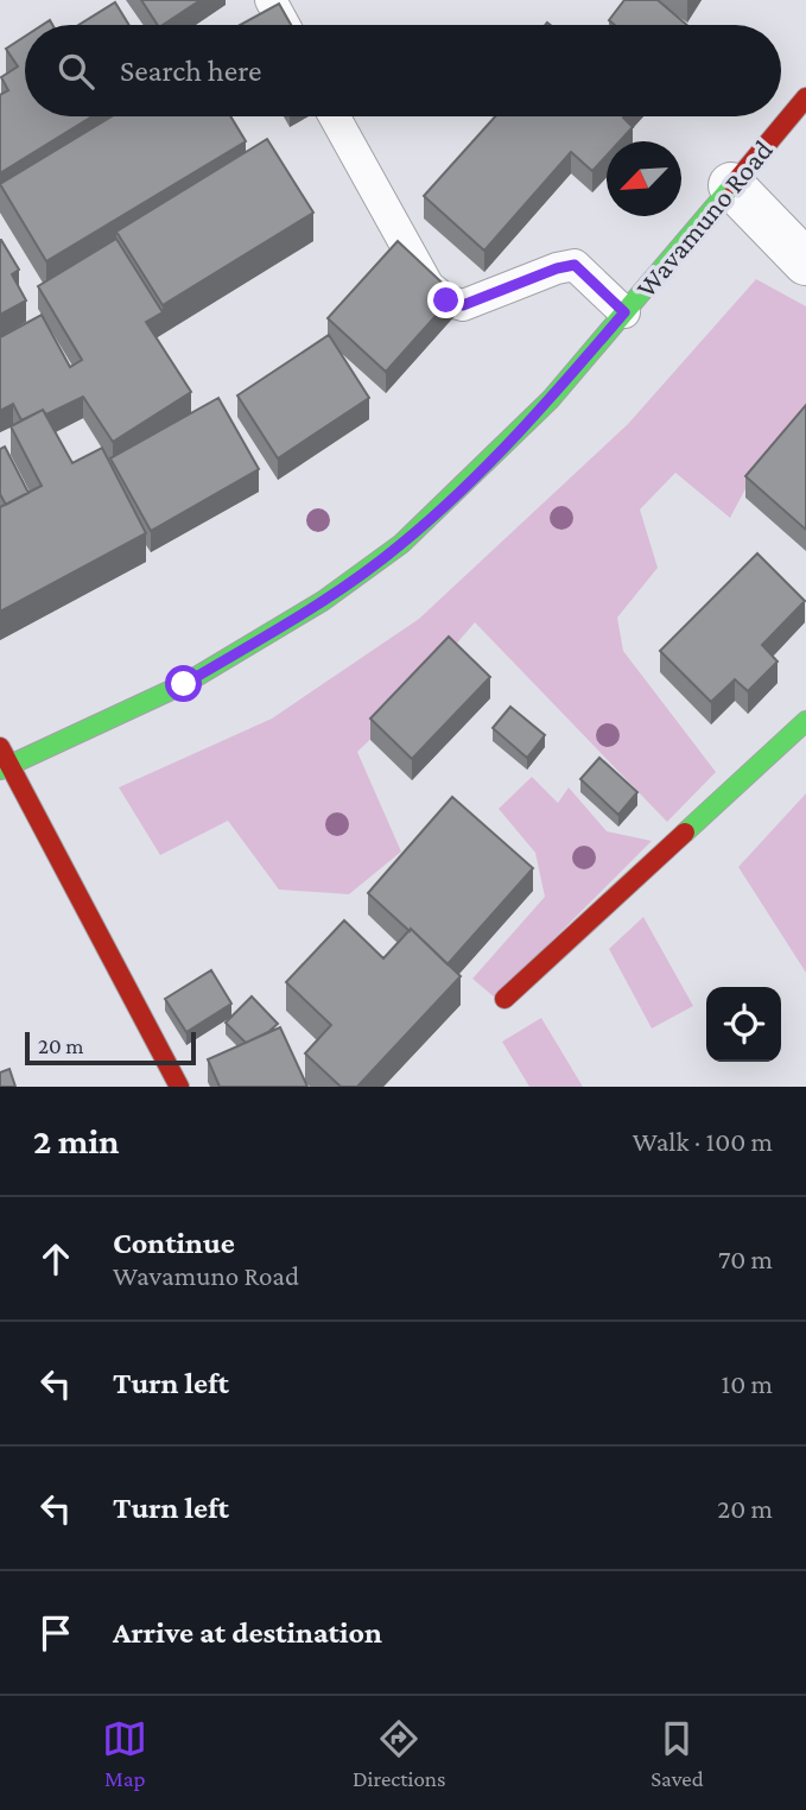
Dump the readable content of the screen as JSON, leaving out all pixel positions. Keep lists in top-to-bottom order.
{
  "streets": {
    "main road": ["Wavamuno Road"]
  },
  "scale_bar": "20 m",
  "north": "bottom left",
  "page": {
    "search": "Search here",
    "scale": "20 m",
    "heading": ["2 min", "Walk · 100 m"],
    "list": [
      ["Continue", "Wavamuno Road", "70 m"],
      ["Turn left", "10 m"],
      ["Turn left", "20 m"],
      "Arrive at destination"
    ],
    "nav": ["Map", "Directions", "Saved"]
  }
}
